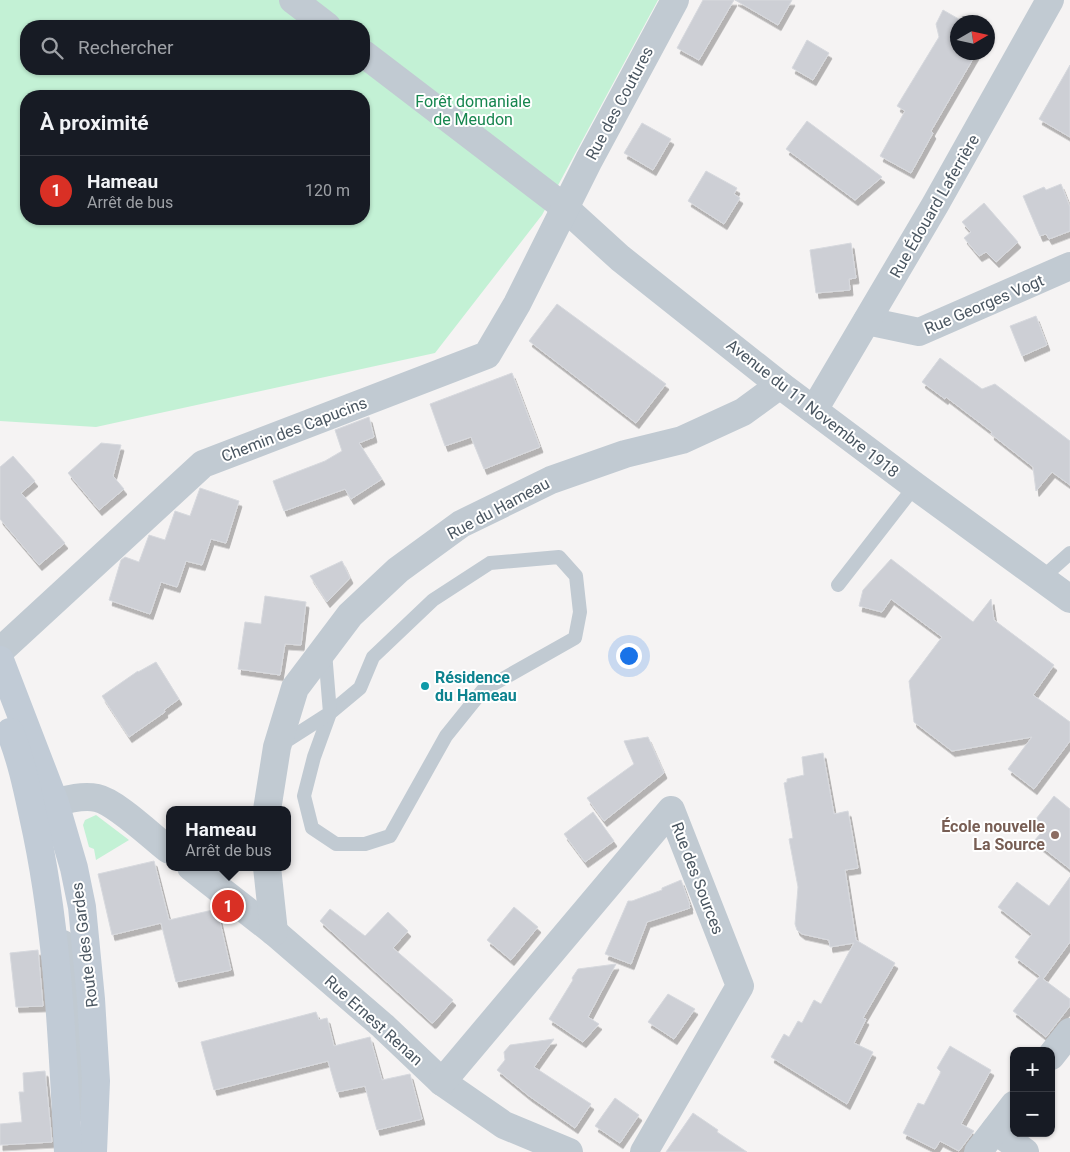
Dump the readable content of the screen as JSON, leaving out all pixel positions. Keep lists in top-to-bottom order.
{
  "streets": {
    "main road": ["Route des Gardes"],
    "street": [
      "Rue des Coutures",
      "Rue Édouard Laferrière",
      "Rue Georges Vogt",
      "Avenue du 11 Novembre 1918",
      "Chemin des Capucins",
      "Rue du Hameau",
      "Rue des Sources",
      "Rue Ernest Renan"
    ]
  },
  "crossings": [
    ["Rue des Coutures", "Avenue du 11 Novembre 1918"],
    ["Rue des Coutures", "Chemin des Capucins"],
    ["Rue Édouard Laferrière", "Rue Georges Vogt"],
    ["Rue Édouard Laferrière", "Avenue du 11 Novembre 1918"],
    ["Avenue du 11 Novembre 1918", "Chemin des Capucins"],
    ["Avenue du 11 Novembre 1918", "Rue du Hameau"],
    ["Rue des Sources", "Rue Ernest Renan"]
  ],
  "parks": ["Forêt domaniale de Meudon"],
  "places": ["Résidence du Hameau", "École nouvelle La Source"],
  "north": "right",
  "page": {
    "search": "Rechercher",
    "heading": "À proximité",
    "list": [
      {
        "mark": "1",
        "name": "Hameau",
        "note": "Arrêt de bus",
        "value": "120 m"
      }
    ],
    "popup": ["Hameau", "Arrêt de bus"],
    "pins": "1",
    "map_buttons": ["+", "−"]
  }
}
